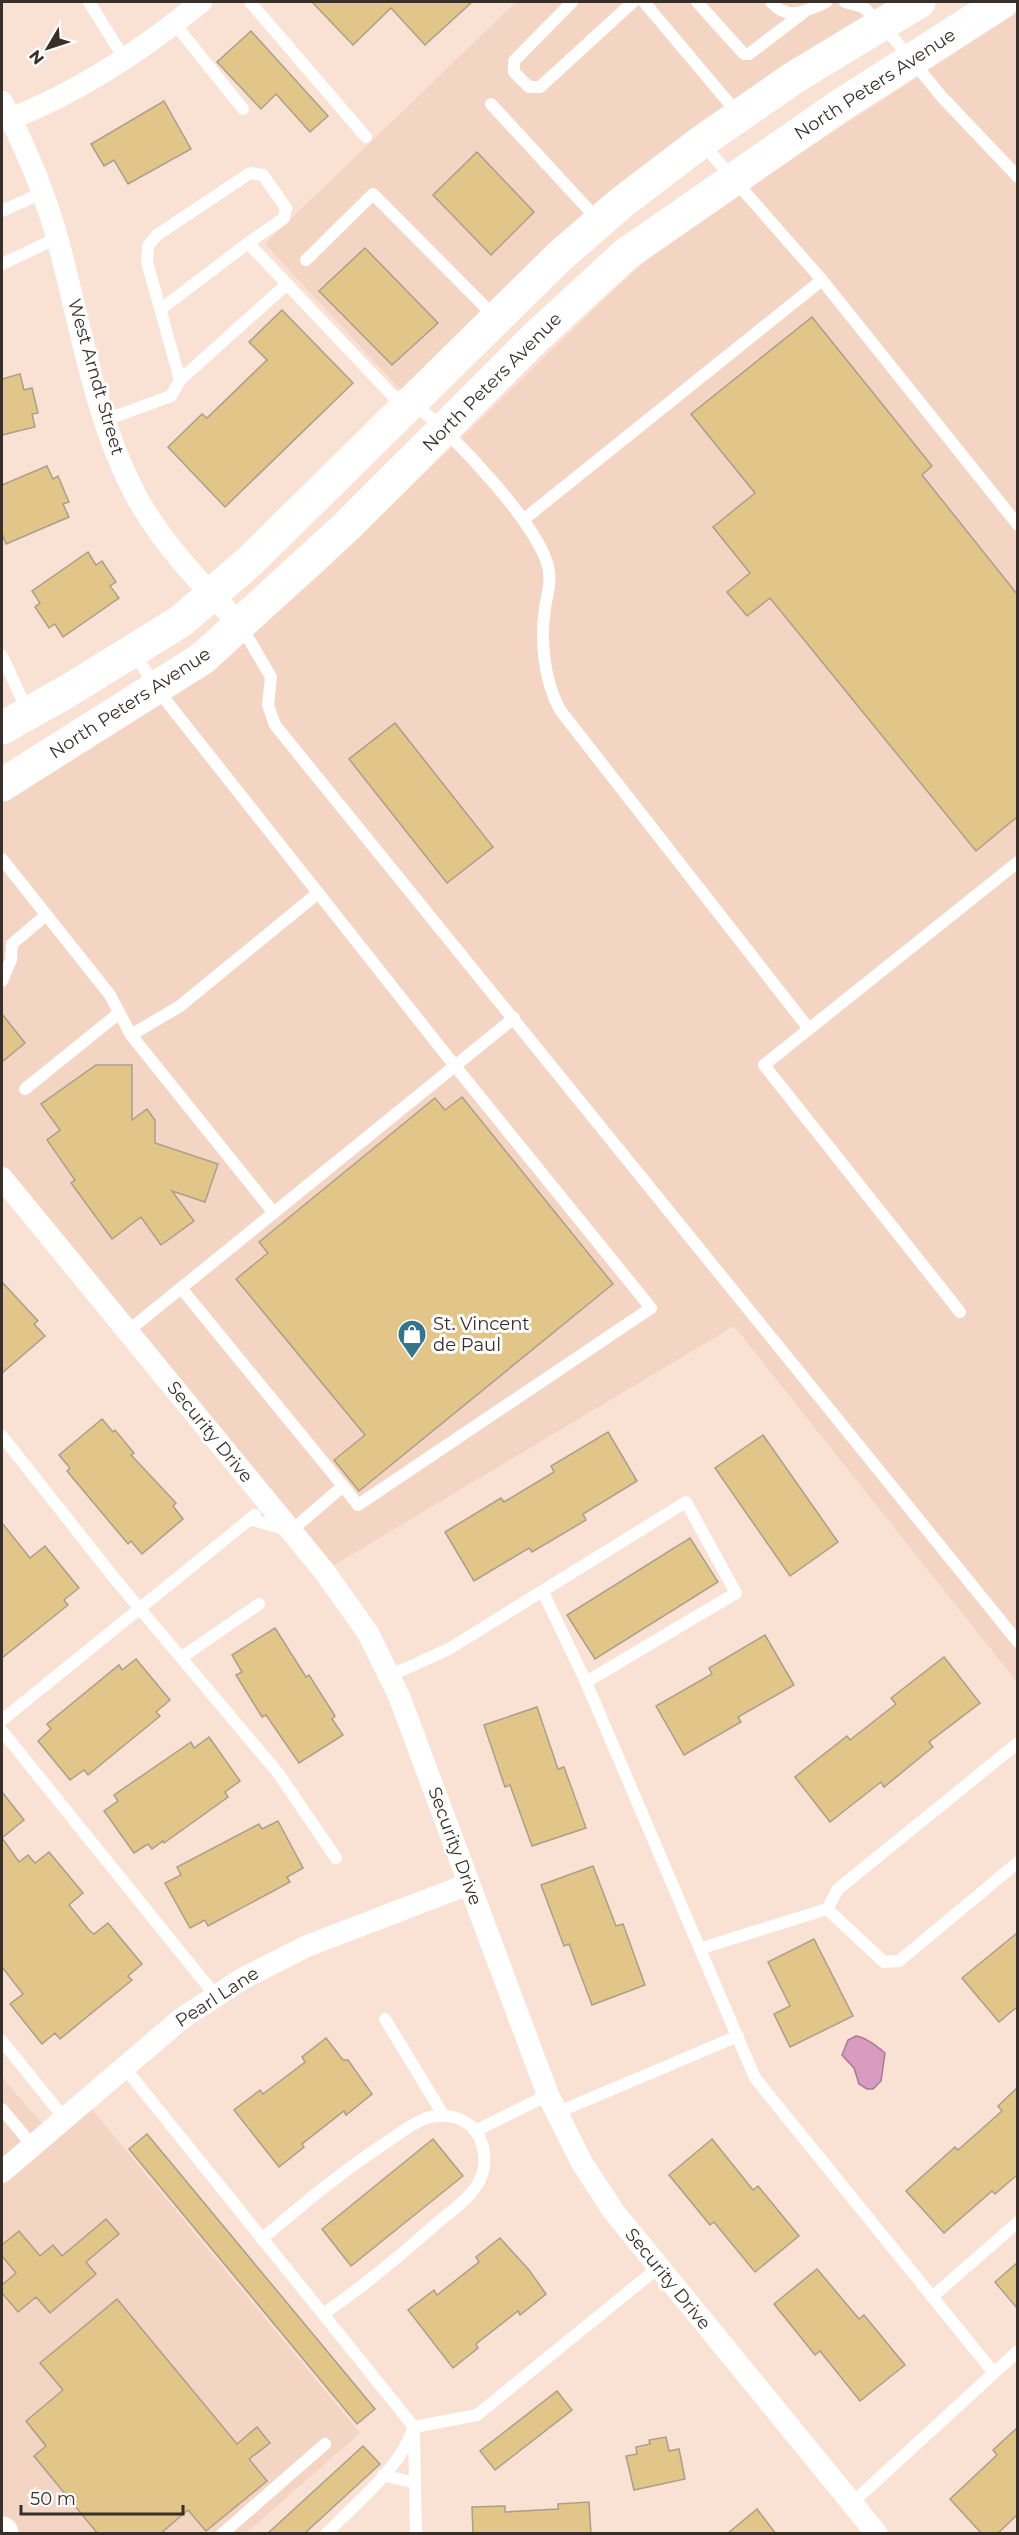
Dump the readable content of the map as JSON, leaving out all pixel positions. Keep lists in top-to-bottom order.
{
  "streets": {
    "main road": ["North Peters Avenue"],
    "street": ["West Arndt Street", "Security Drive", "Pearl Lane"]
  },
  "crossings": [
    ["North Peters Avenue", "West Arndt Street"],
    ["Security Drive", "Pearl Lane"]
  ],
  "places": {
    "shop": ["St. Vincent de Paul"]
  },
  "scale_bar": "50 m",
  "north": "bottom left"
}
